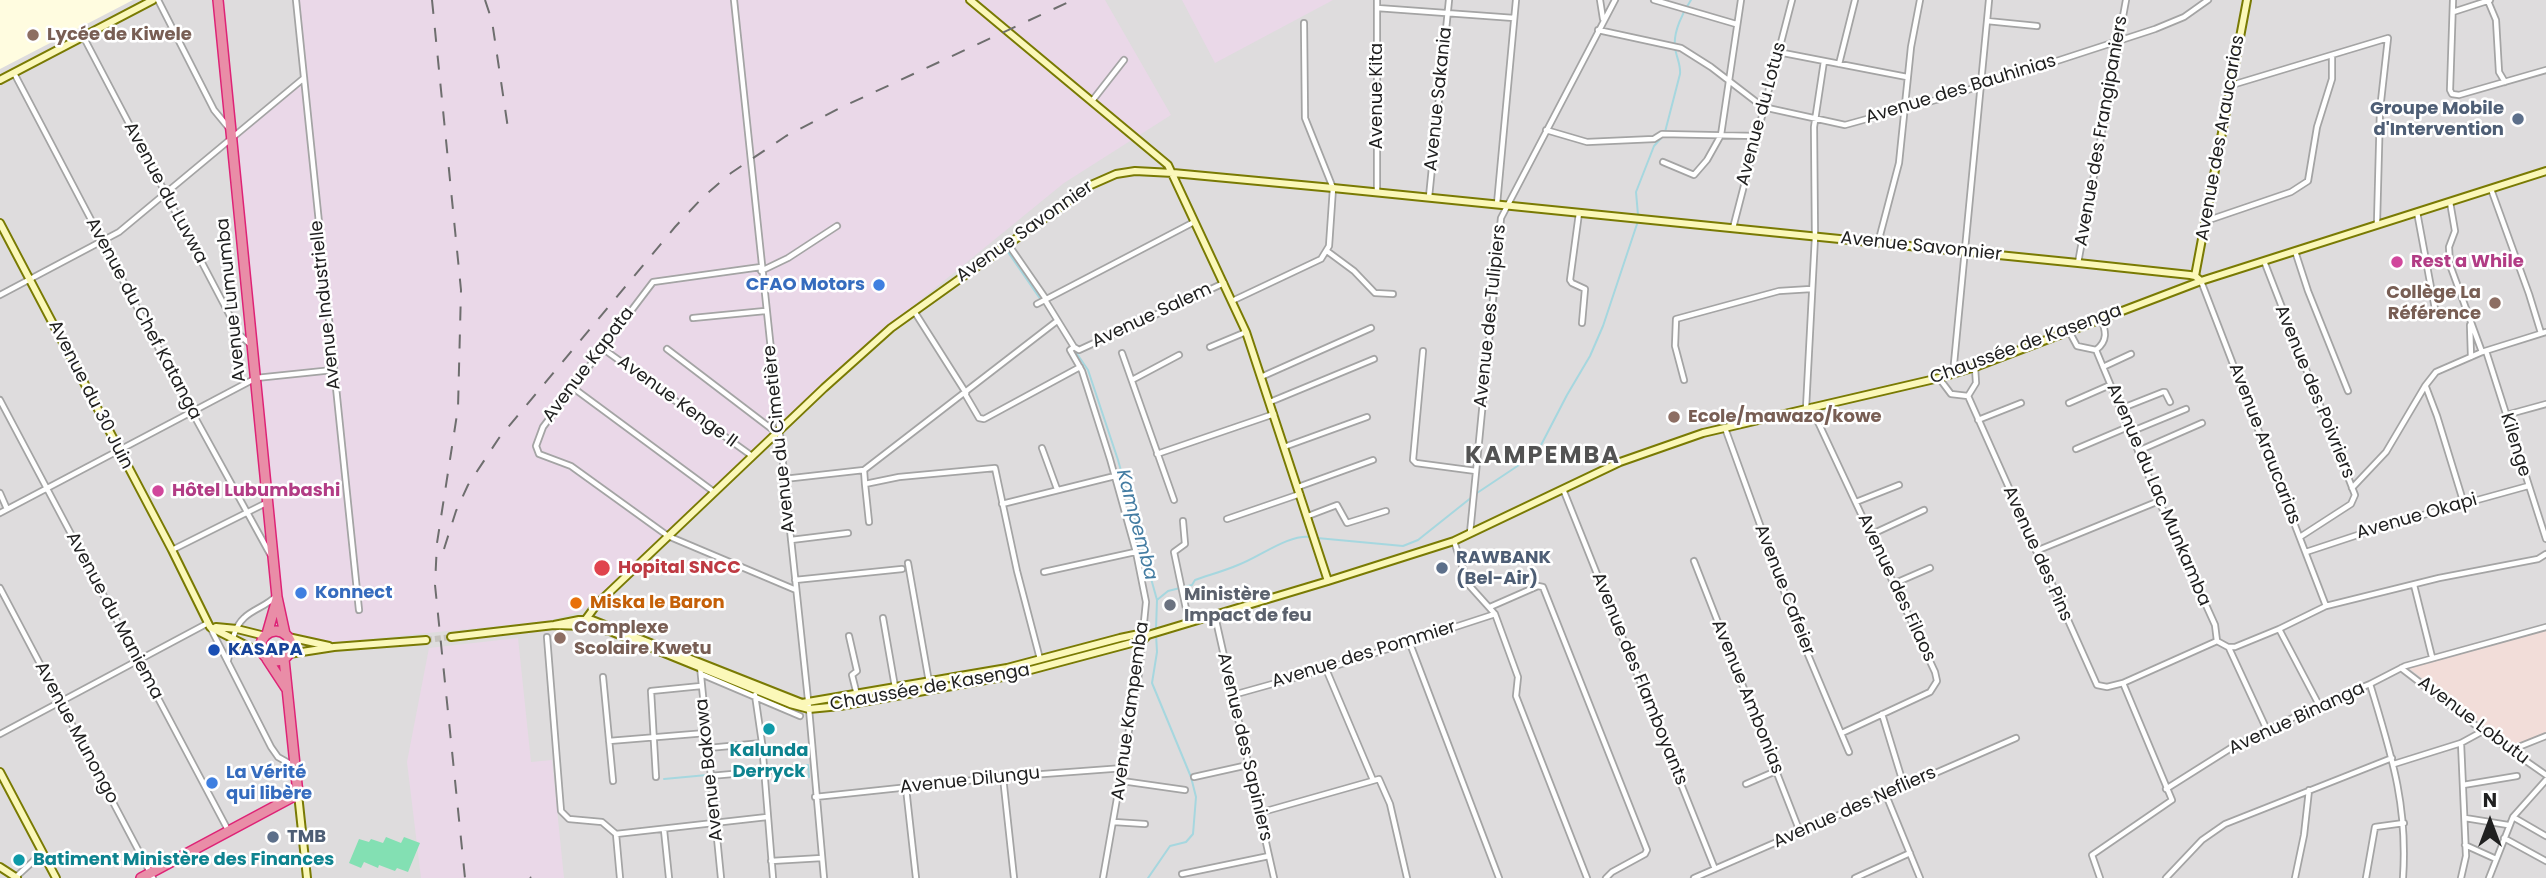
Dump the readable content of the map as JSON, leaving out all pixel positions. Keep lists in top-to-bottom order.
{
  "streets": {
    "highway": ["Avenue Lumumba"],
    "street": [
      "Avenue des Bauhinias",
      "Avenue Kita",
      "Avenue Sakania",
      "Avenue du Lotus",
      "Avenue des Frangipaniers",
      "Avenue des Araucarias",
      "Avenue du Luvwa",
      "Avenue Savonnier",
      "Avenue Industrielle",
      "Avenue Salem",
      "Avenue des Tulipiers",
      "Avenue du Chef Katanga",
      "Chaussée de Kasenga",
      "Avenue Kapata",
      "Avenue des Poivriers",
      "Avenue du 30 Juin",
      "Avenue Kenge II",
      "Avenue du Cimetière",
      "Avenue Araucarias",
      "Kilenge",
      "Avenue du Lac Munkamba",
      "Avenue Okapi",
      "Avenue des Pins",
      "Avenue des Filaos",
      "Avenue Cafeier",
      "Avenue du Maniema",
      "Avenue des Pommier",
      "Avenue des Flamboyants",
      "Avenue Ambonias",
      "Avenue Kampemba",
      "Avenue Binanga",
      "Avenue Lobutu",
      "Avenue Munongo",
      "Avenue des Sapiniers",
      "Avenue Bakowa",
      "Avenue Dilungu",
      "Avenue des Nefliers"
    ]
  },
  "crossings": [
    ["Avenue des Bauhinias", "Avenue du Lotus"],
    ["Avenue des Bauhinias", "Avenue des Frangipaniers"],
    ["Avenue des Bauhinias", "Avenue des Tulipiers"],
    ["Avenue Kita", "Avenue Savonnier"],
    ["Avenue Sakania", "Avenue Savonnier"],
    ["Avenue du Lotus", "Avenue Savonnier"],
    ["Avenue des Frangipaniers", "Avenue Savonnier"],
    ["Avenue des Araucarias", "Avenue Savonnier"],
    ["Avenue des Araucarias", "Chaussée de Kasenga"],
    ["Avenue des Araucarias", "Avenue Araucarias"],
    ["Avenue du Luvwa", "Avenue Lumumba"],
    ["Avenue Savonnier", "Avenue des Tulipiers"],
    ["Avenue Savonnier", "Chaussée de Kasenga"],
    ["Avenue Savonnier", "Avenue Kapata"],
    ["Avenue Savonnier", "Avenue Kenge II"],
    ["Avenue Savonnier", "Avenue du Cimetière"],
    ["Avenue Savonnier", "Avenue Araucarias"],
    ["Avenue Savonnier", "Avenue Kampemba"],
    ["Avenue Lumumba", "Avenue du Chef Katanga"],
    ["Avenue Salem", "Avenue Kampemba"],
    ["Avenue des Tulipiers", "Chaussée de Kasenga"],
    ["Chaussée de Kasenga", "Avenue des Poivriers"],
    ["Chaussée de Kasenga", "Avenue du Cimetière"],
    ["Chaussée de Kasenga", "Avenue Araucarias"],
    ["Chaussée de Kasenga", "Avenue des Filaos"],
    ["Chaussée de Kasenga", "Avenue Cafeier"],
    ["Chaussée de Kasenga", "Avenue des Flamboyants"],
    ["Chaussée de Kasenga", "Avenue Kampemba"],
    ["Chaussée de Kasenga", "Avenue des Sapiniers"],
    ["Chaussée de Kasenga", "Avenue Bakowa"],
    ["Avenue Kapata", "Avenue Kenge II"],
    ["Avenue Kapata", "Avenue du Cimetière"],
    ["Avenue des Poivriers", "Avenue Araucarias"],
    ["Avenue du Cimetière", "Avenue Dilungu"],
    ["Avenue Araucarias", "Avenue Okapi"],
    ["Kilenge", "Avenue Okapi"],
    ["Avenue des Pommier", "Avenue des Sapiniers"],
    ["Avenue des Flamboyants", "Avenue des Nefliers"],
    ["Avenue Ambonias", "Avenue des Nefliers"],
    ["Avenue Kampemba", "Avenue Dilungu"],
    ["Avenue Binanga", "Avenue Lobutu"]
  ],
  "districts": ["KAMPEMBA"],
  "water": ["Kampemba"],
  "places": [
    "Lycée de Kiwele",
    "Groupe Mobile d'Intervention",
    "Rest a While",
    "CFAO Motors",
    "Collège La Référence",
    "Ecole/mawazo/kowe",
    "Hôtel Lubumbashi",
    "Hopital SNCC",
    "RAWBANK (Bel-Air)",
    "Konnect",
    "Miska le Baron",
    "Ministère Impact de feu",
    "Complexe Scolaire Kwetu",
    "KASAPA",
    "Kalunda Derryck",
    "La Vérité qui libère",
    "TMB",
    "Batiment Ministère des Finances"
  ],
  "north": "top"
}
